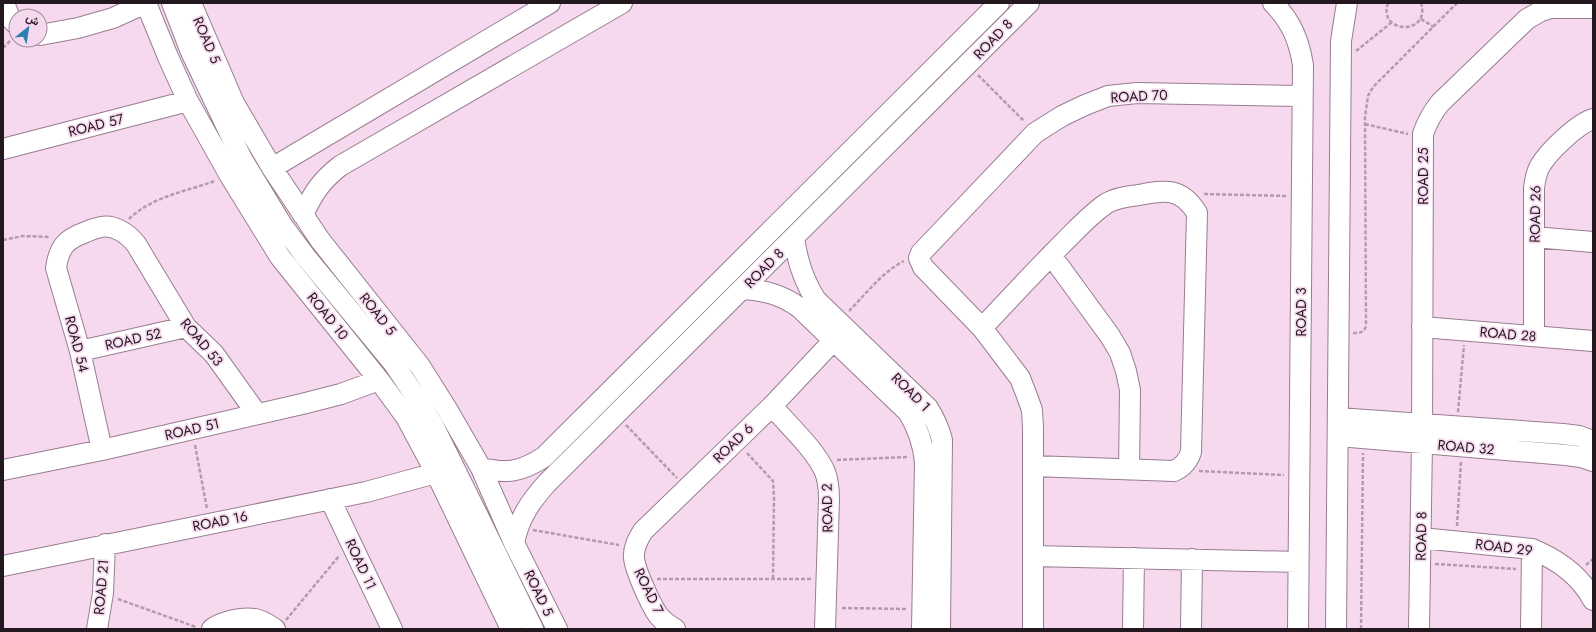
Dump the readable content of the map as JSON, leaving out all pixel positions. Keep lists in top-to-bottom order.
{
  "streets": {
    "street": [
      "ROAD 8",
      "ROAD 5",
      "ROAD 70",
      "ROAD 57",
      "ROAD 25",
      "ROAD 26",
      "ROAD 3",
      "ROAD 10",
      "ROAD 28",
      "ROAD 52",
      "ROAD 53",
      "ROAD 54",
      "ROAD 1",
      "ROAD 51",
      "ROAD 6",
      "ROAD 32",
      "ROAD 2",
      "ROAD 16",
      "ROAD 29",
      "ROAD 11",
      "ROAD 21",
      "ROAD 7"
    ]
  },
  "crossings": [
    ["ROAD 8", "ROAD 5"],
    ["ROAD 8", "ROAD 25"],
    ["ROAD 8", "ROAD 1"],
    ["ROAD 8", "ROAD 32"],
    ["ROAD 8", "ROAD 29"],
    ["ROAD 70", "ROAD 3"],
    ["ROAD 57", "ROAD 10"],
    ["ROAD 25", "ROAD 28"],
    ["ROAD 25", "ROAD 32"],
    ["ROAD 26", "ROAD 28"],
    ["ROAD 10", "ROAD 51"],
    ["ROAD 10", "ROAD 16"],
    ["ROAD 52", "ROAD 53"],
    ["ROAD 52", "ROAD 54"],
    ["ROAD 53", "ROAD 51"],
    ["ROAD 54", "ROAD 51"],
    ["ROAD 1", "ROAD 6"],
    ["ROAD 6", "ROAD 2"],
    ["ROAD 6", "ROAD 7"],
    ["ROAD 16", "ROAD 11"],
    ["ROAD 16", "ROAD 21"]
  ],
  "north": "top right"
}
